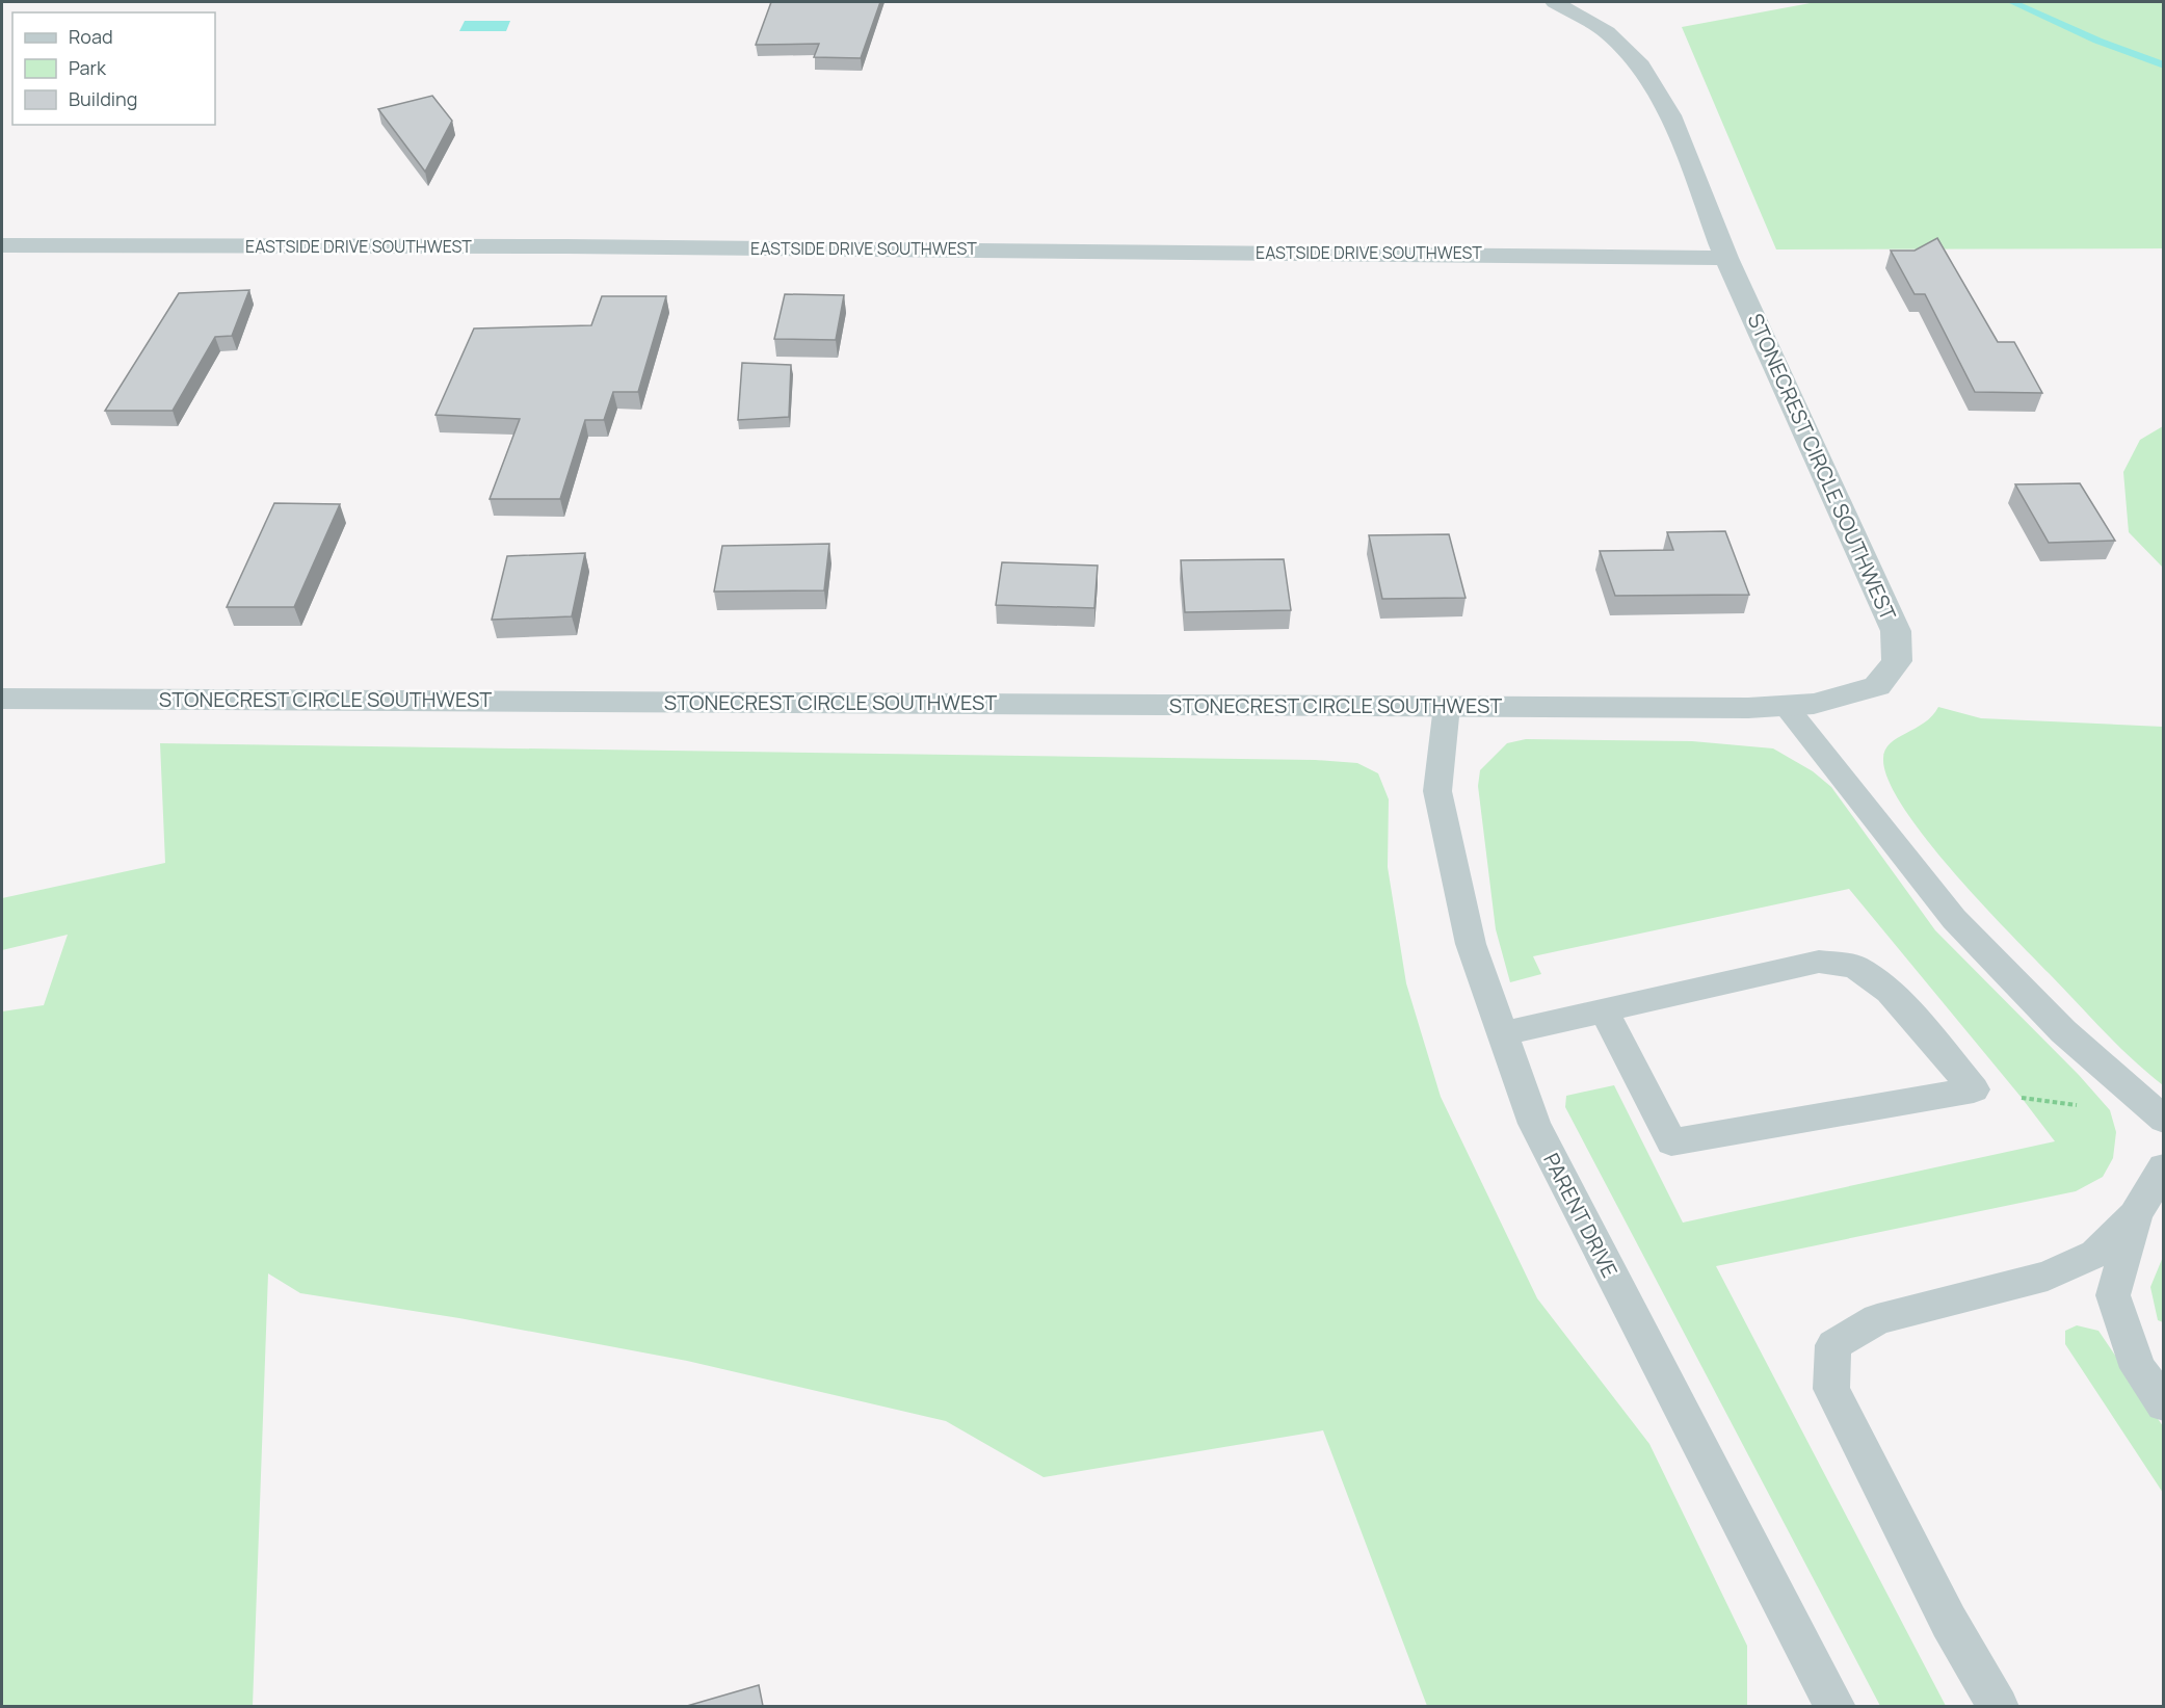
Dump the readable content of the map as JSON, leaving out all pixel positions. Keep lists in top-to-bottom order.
{
  "streets": {
    "street": ["EASTSIDE DRIVE SOUTHWEST", "STONECREST CIRCLE SOUTHWEST"],
    "lane": ["PARENT DRIVE"]
  },
  "crossings": [
    ["EASTSIDE DRIVE SOUTHWEST", "STONECREST CIRCLE SOUTHWEST"],
    ["STONECREST CIRCLE SOUTHWEST", "PARENT DRIVE"]
  ],
  "legend": ["Road", "Park", "Building"]
}
